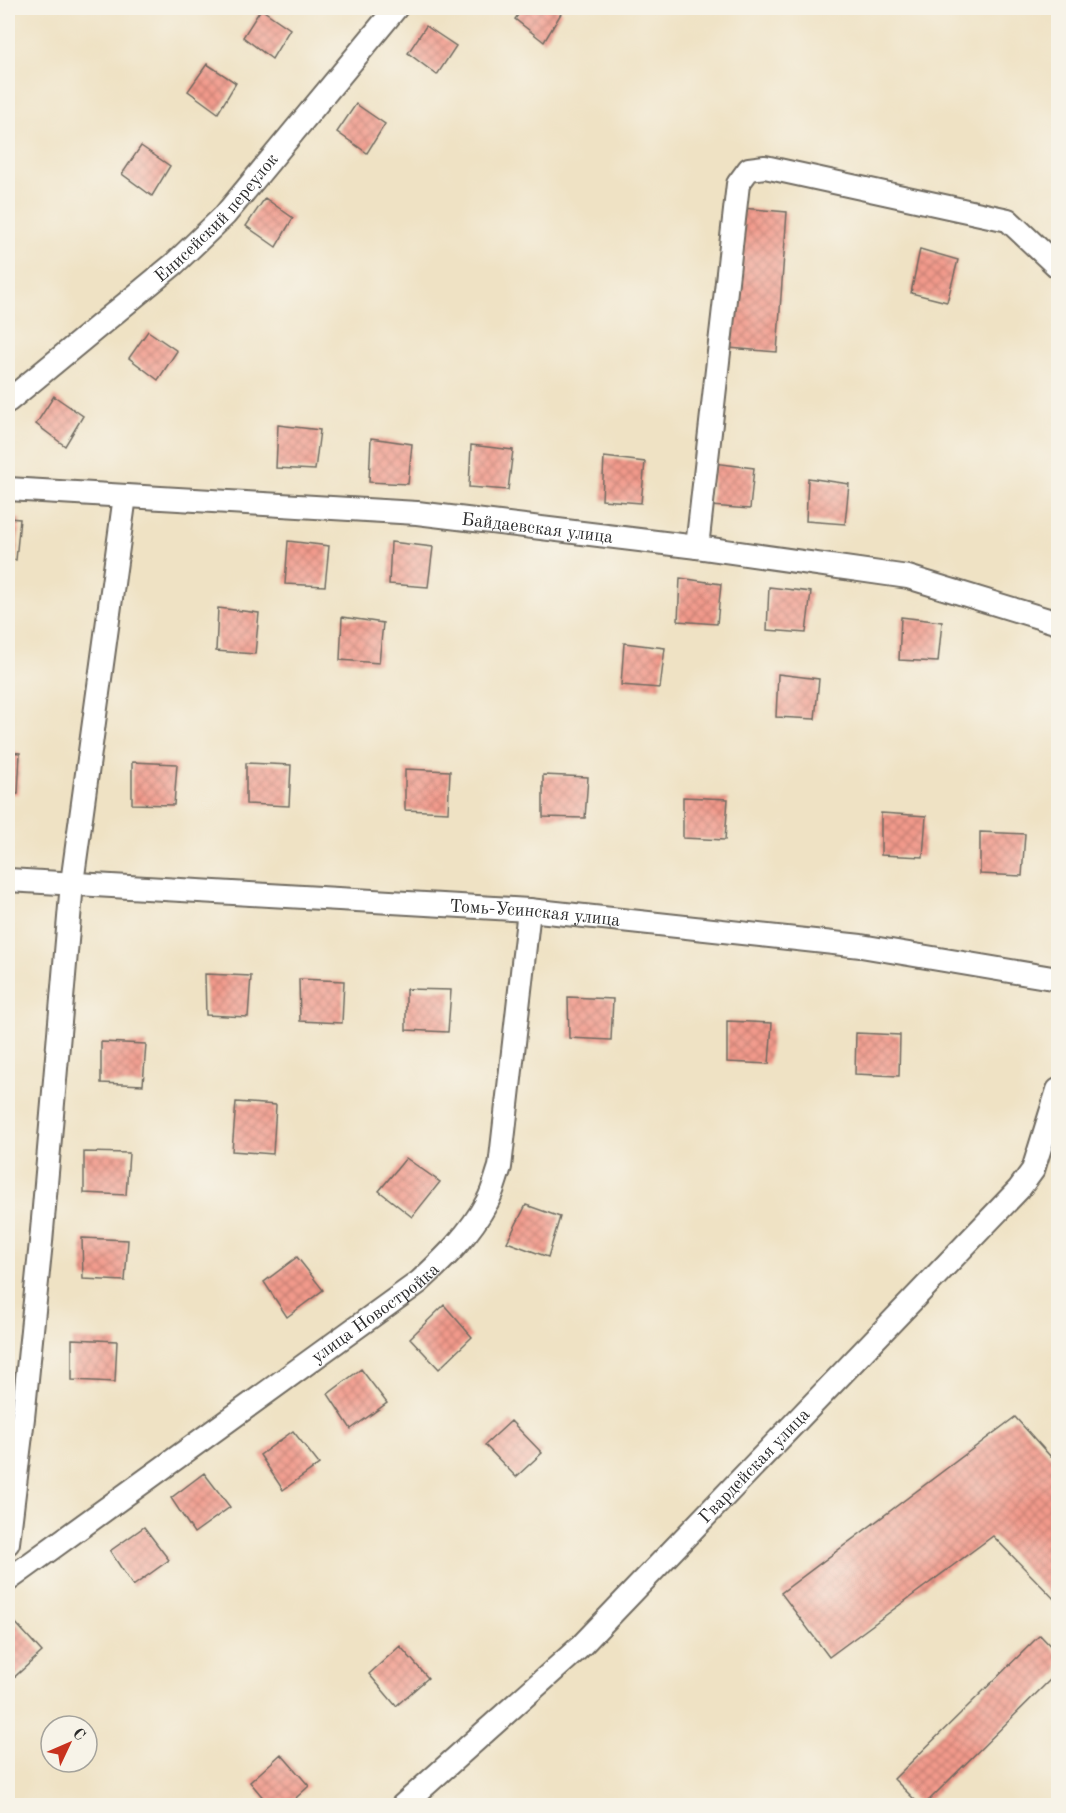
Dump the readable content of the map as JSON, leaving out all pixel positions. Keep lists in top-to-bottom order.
{
  "streets": {
    "street": [
      "Енисейский переулок",
      "Байдаевская улица",
      "Томь-Усинская улица",
      "улица Новостройка",
      "Гвардейская улица"
    ]
  },
  "crossings": [
    ["Томь-Усинская улица", "улица Новостройка"]
  ],
  "north": "top right"
}
